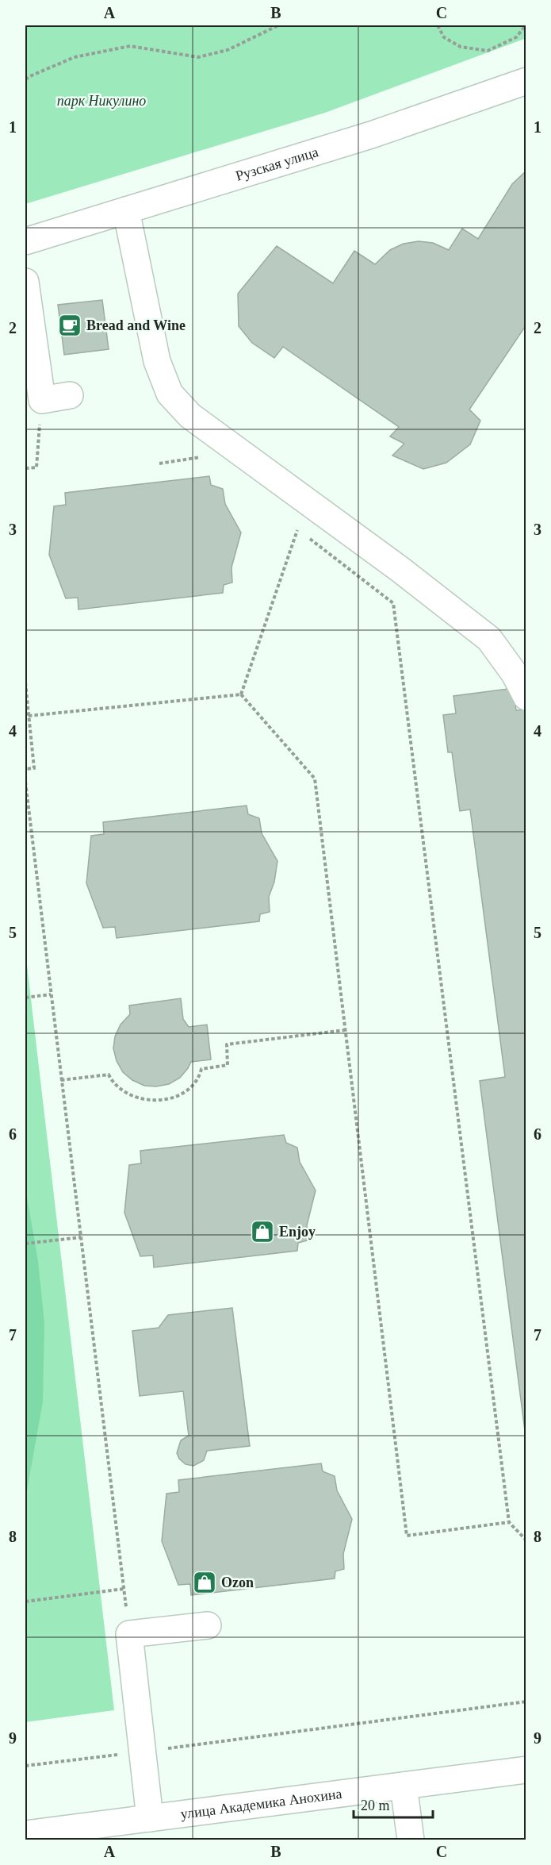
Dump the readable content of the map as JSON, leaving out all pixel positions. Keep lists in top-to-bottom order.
{
  "streets": {
    "street": ["Рузская улица", "улица Академика Анохина"]
  },
  "parks": ["парк Никулино"],
  "places": {
    "cafe": ["Bread and Wine"],
    "shop": ["Enjoy", "Ozon"]
  },
  "scale_bar": "20 m",
  "grid": {
    "columns": ["A", "B", "C"],
    "rows": [
      "1",
      "2",
      "3",
      "4",
      "5",
      "6",
      "7",
      "8",
      "9"
    ]
  }
}
